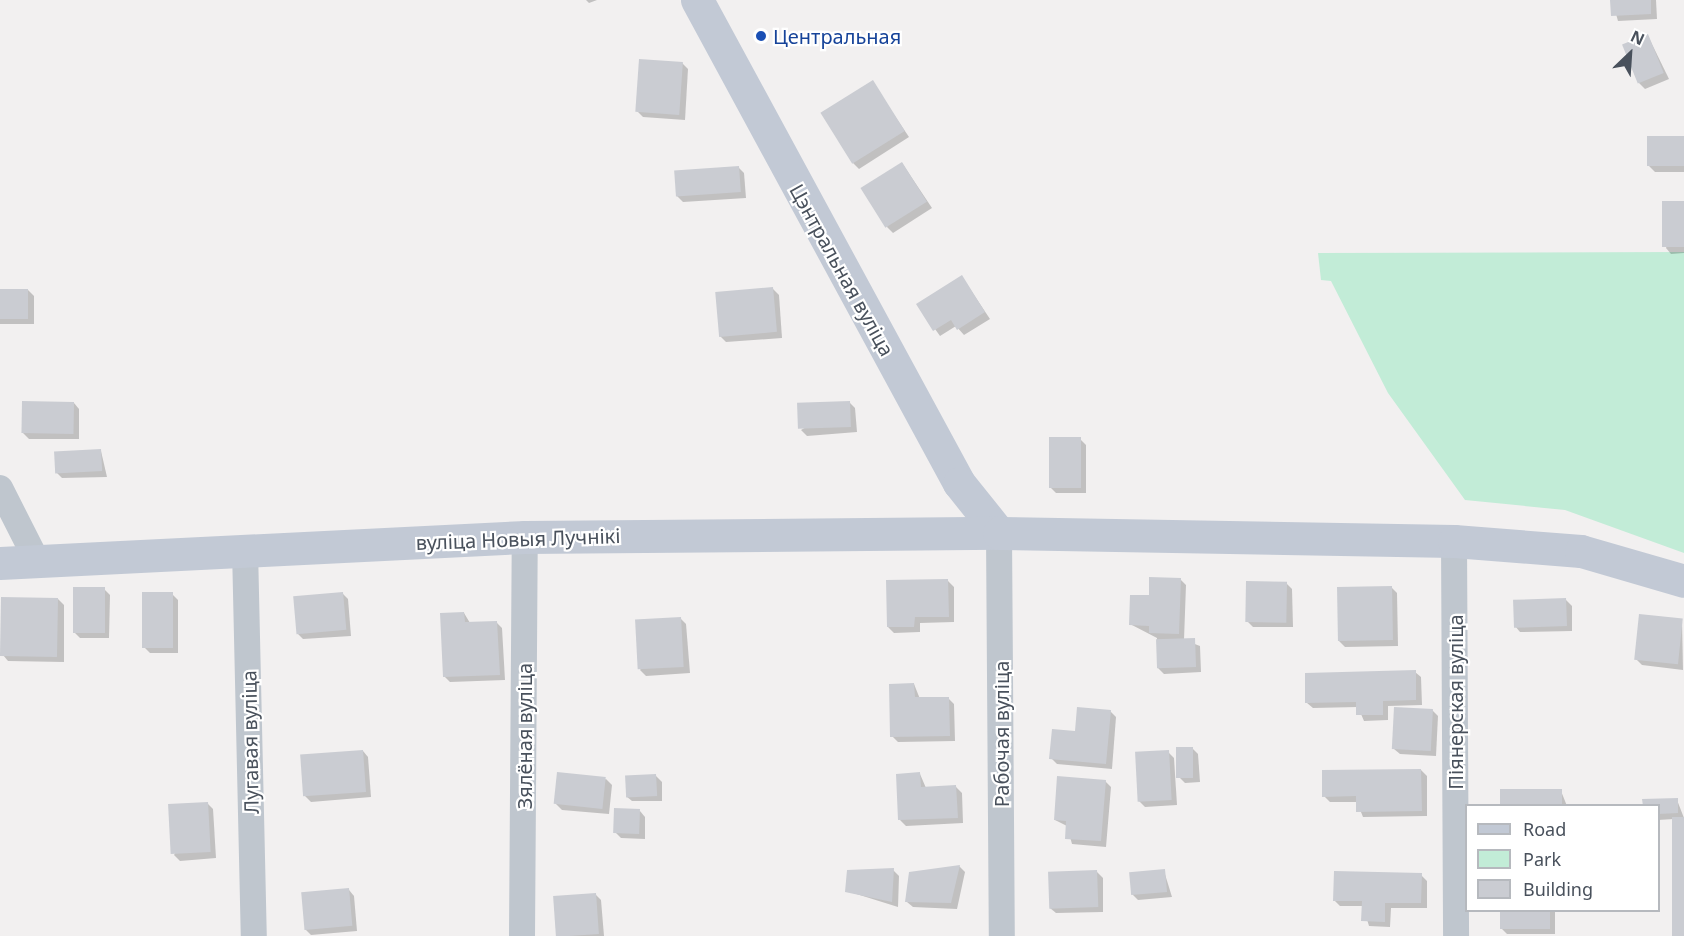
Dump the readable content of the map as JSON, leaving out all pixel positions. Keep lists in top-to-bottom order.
{
  "streets": {
    "main road": ["Цэнтральная вуліца", "вуліца Новыя Лучнікі"],
    "street": [
      "Піянерская вуліца",
      "Рабочая вуліца",
      "Зялёная вуліца",
      "Лугавая вуліца"
    ]
  },
  "crossings": [
    ["Цэнтральная вуліца", "вуліца Новыя Лучнікі"],
    ["Цэнтральная вуліца", "Рабочая вуліца"],
    ["вуліца Новыя Лучнікі", "Піянерская вуліца"],
    ["вуліца Новыя Лучнікі", "Рабочая вуліца"],
    ["вуліца Новыя Лучнікі", "Зялёная вуліца"],
    ["вуліца Новыя Лучнікі", "Лугавая вуліца"]
  ],
  "places": ["Центральная"],
  "legend": ["Road", "Park", "Building"],
  "north": "top right"
}
